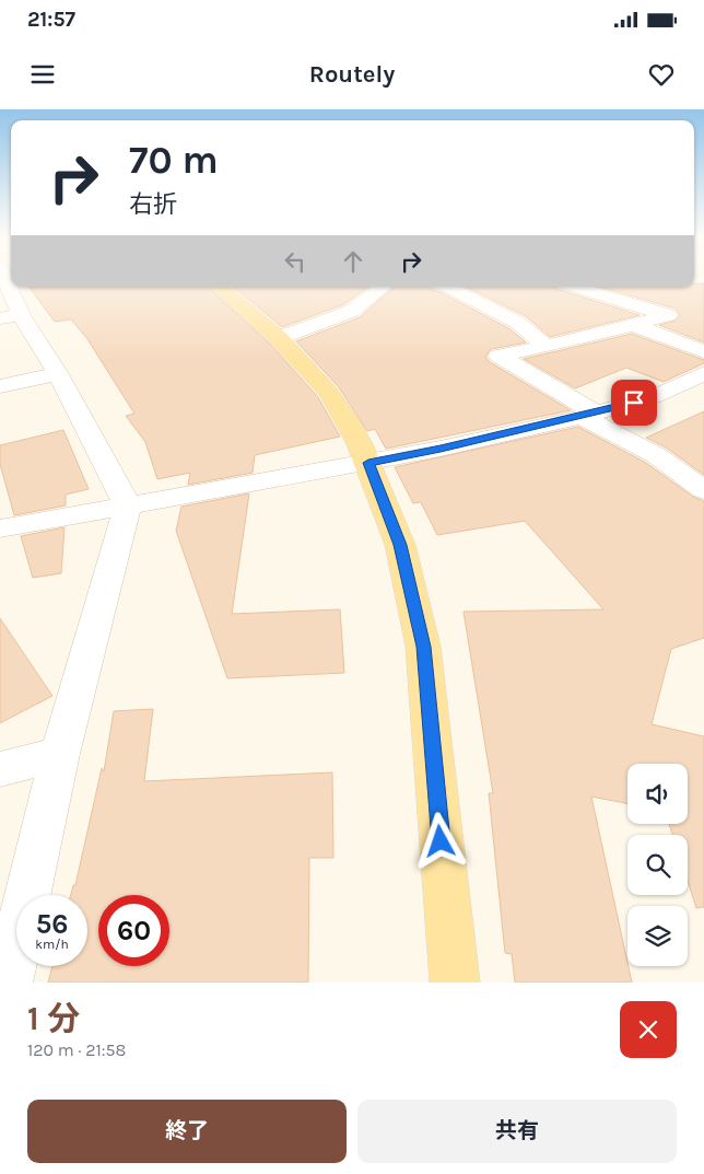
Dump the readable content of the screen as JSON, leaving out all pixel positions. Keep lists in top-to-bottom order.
{
  "page": {
    "status": "21:57",
    "header": "Routely",
    "turn": ["70 m", "右折"],
    "speed": "56 km/h",
    "limit": "60",
    "heading": ["1 分", "120 m · 21:58"],
    "buttons": ["終了", "共有"]
  }
}
